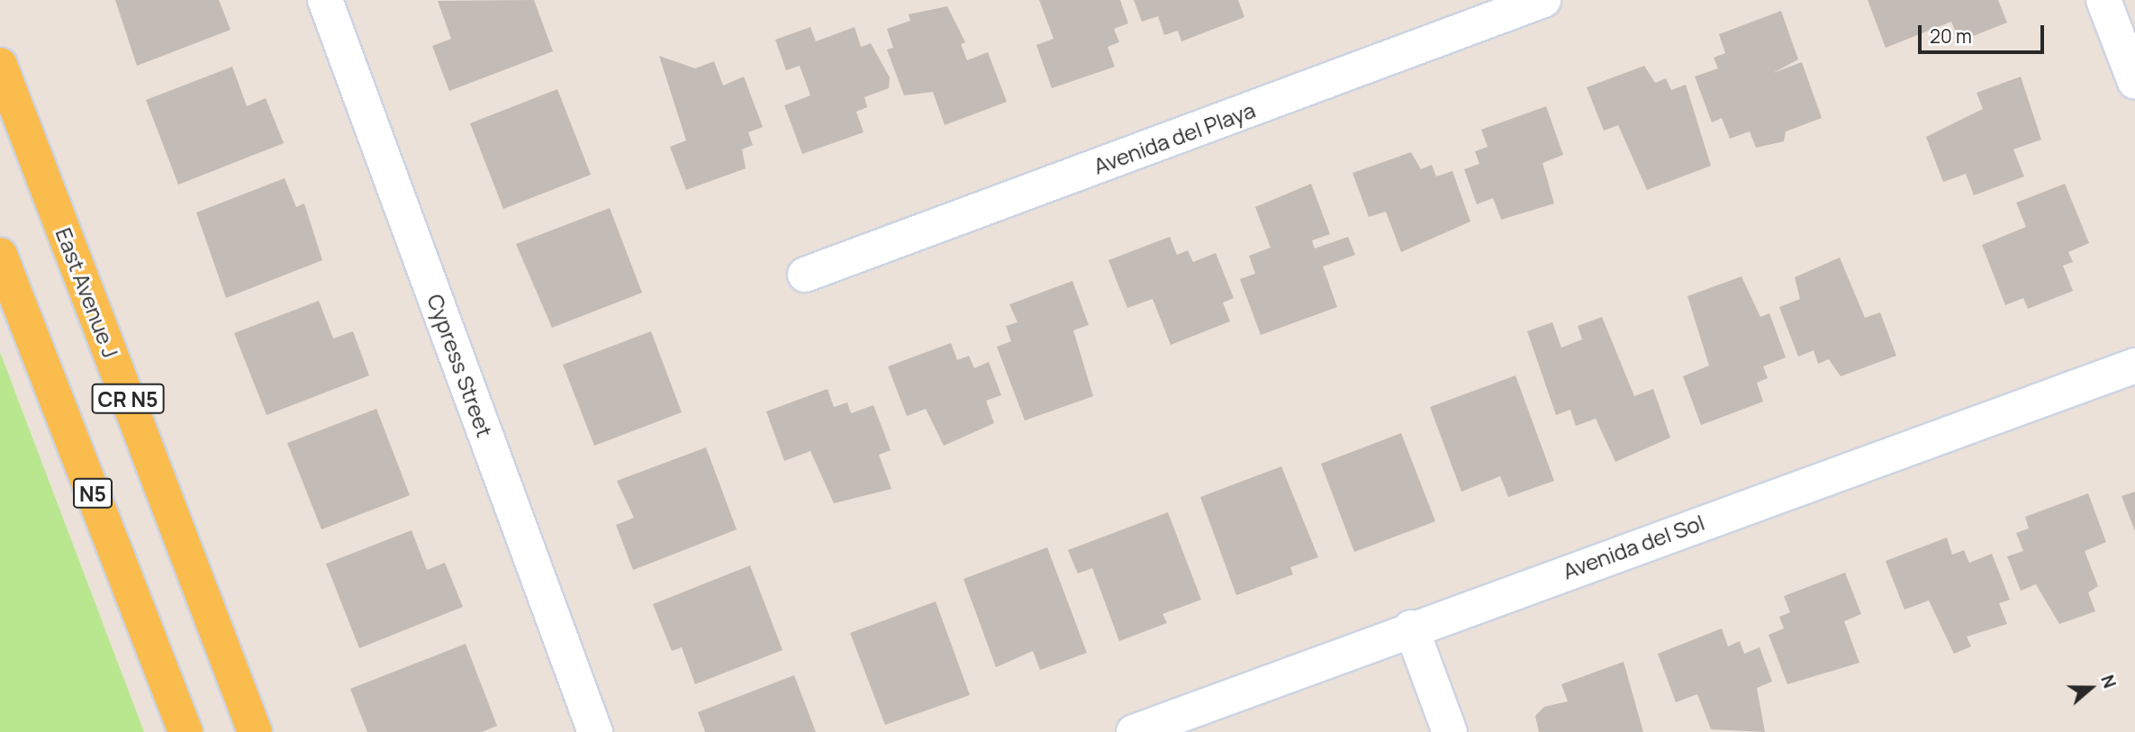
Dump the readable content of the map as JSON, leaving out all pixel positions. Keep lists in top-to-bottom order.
{
  "streets": {
    "main road": ["East Avenue J", "CR N5", "N5"],
    "street": ["Avenida del Playa", "Cypress Street", "Avenida del Sol"]
  },
  "scale_bar": "20 m",
  "north": "right"
}
